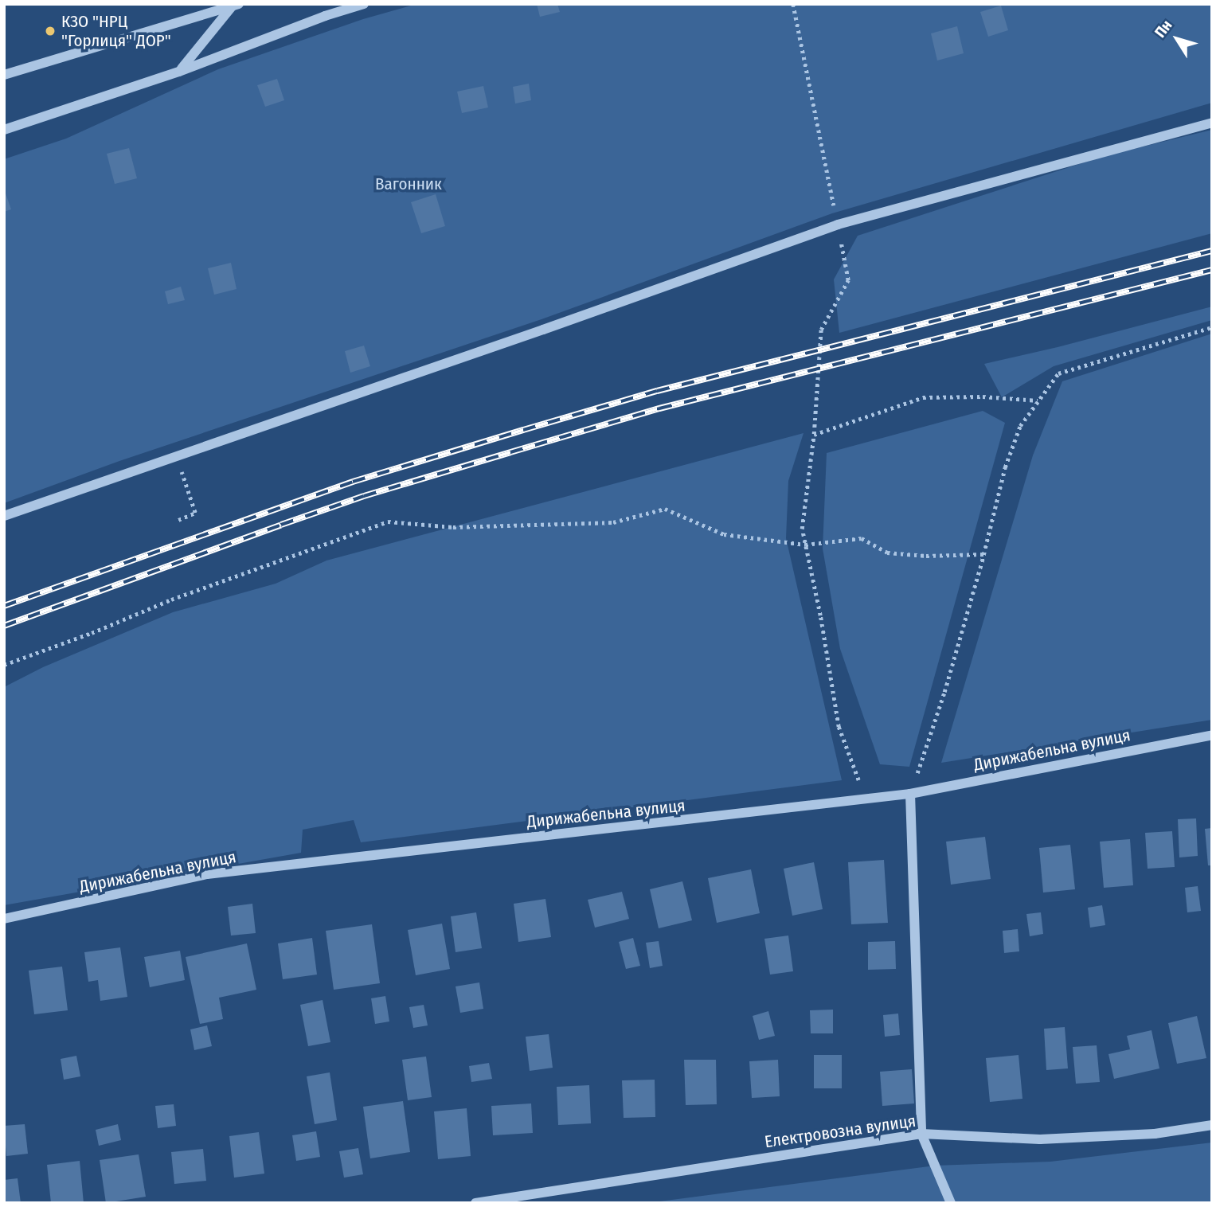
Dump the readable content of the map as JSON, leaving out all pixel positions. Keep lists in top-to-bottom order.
{
  "streets": {
    "street": ["Дирижабельна вулиця", "Електровозна вулиця"]
  },
  "parks": ["Вагонник"],
  "places": ["КЗО \"НРЦ \"Горлиця\" ДОР\""],
  "north": "top left"
}
